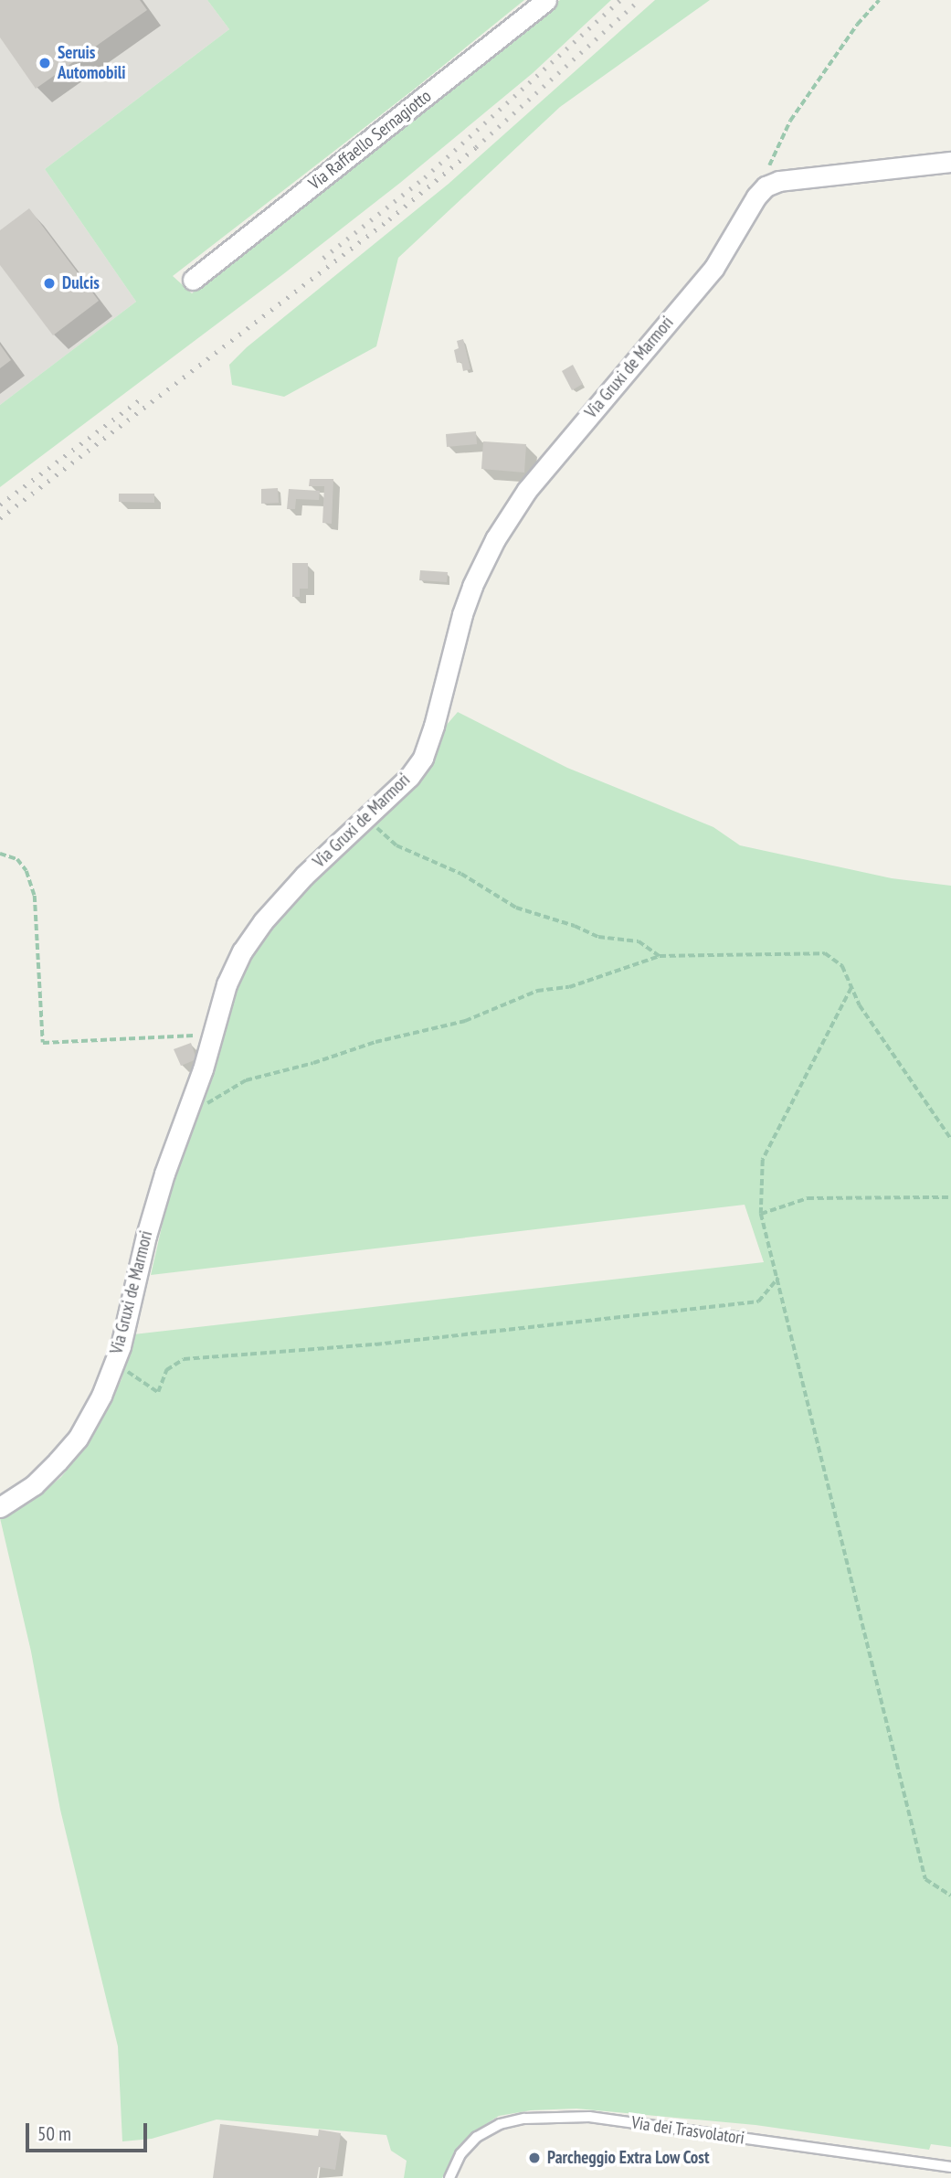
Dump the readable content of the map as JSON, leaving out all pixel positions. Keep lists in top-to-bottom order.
{
  "streets": {
    "street": ["Via Raffaello Sernagiotto", "Via Gruxi de Marmori"],
    "lane": ["Via dei Trasvolatori"]
  },
  "places": ["Seruis Automobili", "Dulcis", "Parcheggio Extra Low Cost"],
  "scale_bar": "50 m"
}
